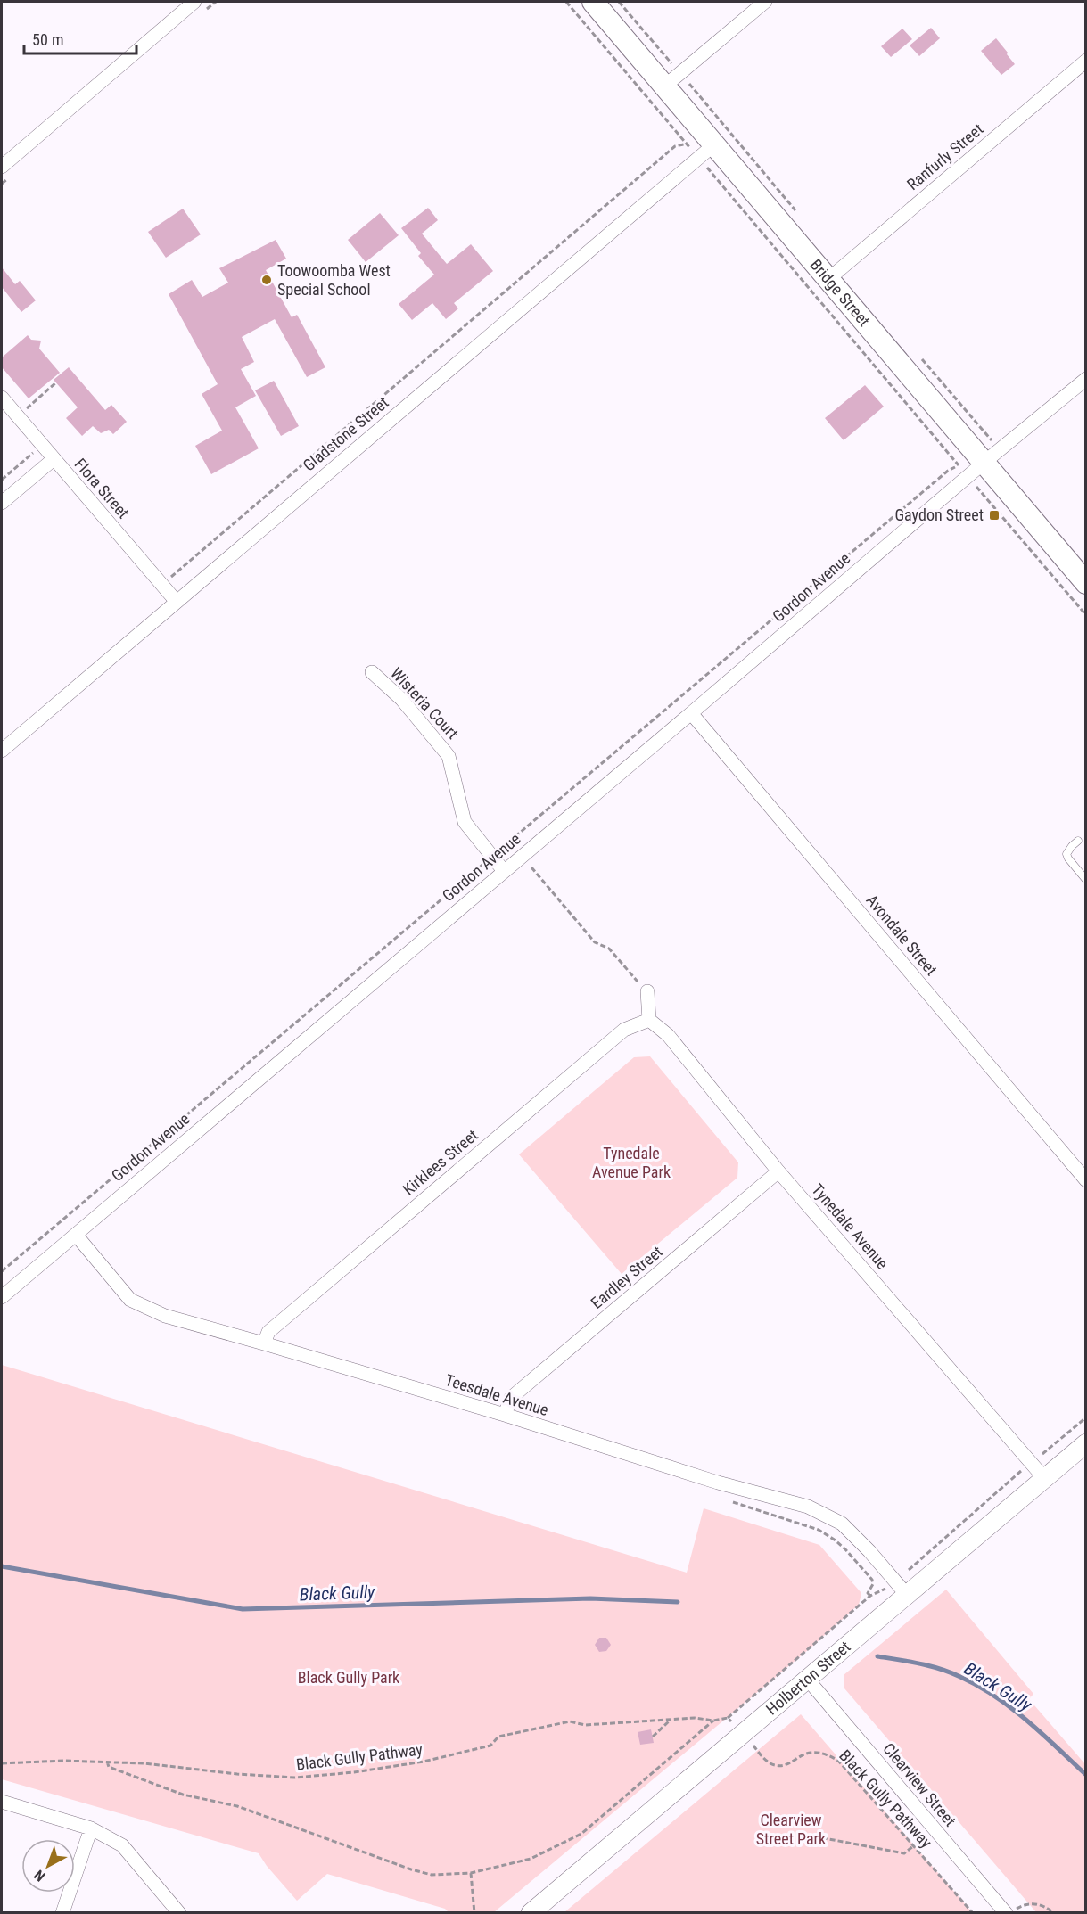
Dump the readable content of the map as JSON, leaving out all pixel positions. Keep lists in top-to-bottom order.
{
  "streets": {
    "main road": ["Bridge Street", "Holberton Street"],
    "street": [
      "Ranfurly Street",
      "Gladstone Street",
      "Flora Street",
      "Gordon Avenue",
      "Wisteria Court",
      "Avondale Street",
      "Kirklees Street",
      "Tynedale Avenue",
      "Eardley Street",
      "Teesdale Avenue",
      "Clearview Street"
    ],
    "path": ["Black Gully Pathway"]
  },
  "crossings": [
    ["Ranfurly Street", "Bridge Street"],
    ["Bridge Street", "Gladstone Street"],
    ["Bridge Street", "Gordon Avenue"],
    ["Gladstone Street", "Flora Street"],
    ["Gordon Avenue", "Wisteria Court"],
    ["Gordon Avenue", "Avondale Street"],
    ["Gordon Avenue", "Teesdale Avenue"],
    ["Kirklees Street", "Tynedale Avenue"],
    ["Kirklees Street", "Teesdale Avenue"],
    ["Tynedale Avenue", "Eardley Street"],
    ["Tynedale Avenue", "Holberton Street"],
    ["Eardley Street", "Teesdale Avenue"],
    ["Teesdale Avenue", "Holberton Street"],
    ["Holberton Street", "Black Gully Pathway"],
    ["Holberton Street", "Clearview Street"]
  ],
  "water": ["Black Gully"],
  "parks": ["Tynedale Avenue Park", "Black Gully Park", "Clearview Street Park"],
  "places": {
    "other": ["Toowoomba West Special School"],
    "transit": ["Gaydon Street"]
  },
  "scale_bar": "50 m",
  "north": "bottom left"
}
